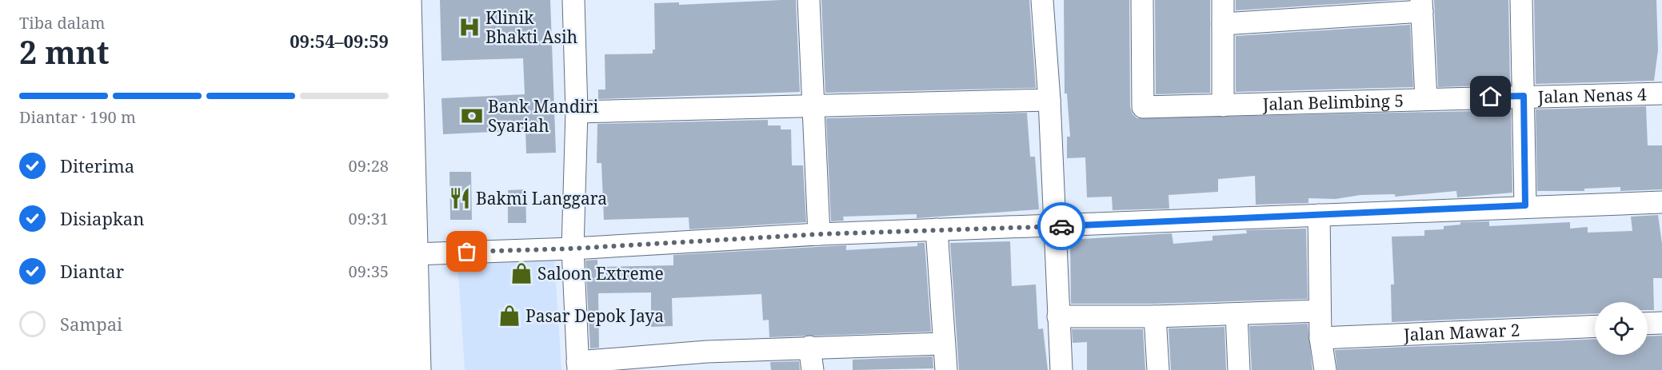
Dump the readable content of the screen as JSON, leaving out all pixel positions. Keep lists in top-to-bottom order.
{
  "streets": {
    "street": ["Jalan Nenas 4", "Jalan Belimbing 5", "Jalan Mawar 2"]
  },
  "crossings": [
    ["Jalan Nenas 4", "Jalan Belimbing 5"]
  ],
  "places": {
    "hospital": ["Klinik Bhakti Asih"],
    "bank": ["Bank Mandiri Syariah"],
    "restaurant": ["Bakmi Langgara"],
    "shop": ["Saloon Extreme", "Pasar Depok Jaya"]
  },
  "page": {
    "heading": ["2 mnt", "Tiba dalam", "09:54–09:59"],
    "bar": "Diantar · 190 m",
    "list": [
      ["Diterima", "09:28"],
      ["Disiapkan", "09:31"],
      ["Diantar", "09:35"],
      "Sampai"
    ]
  }
}
